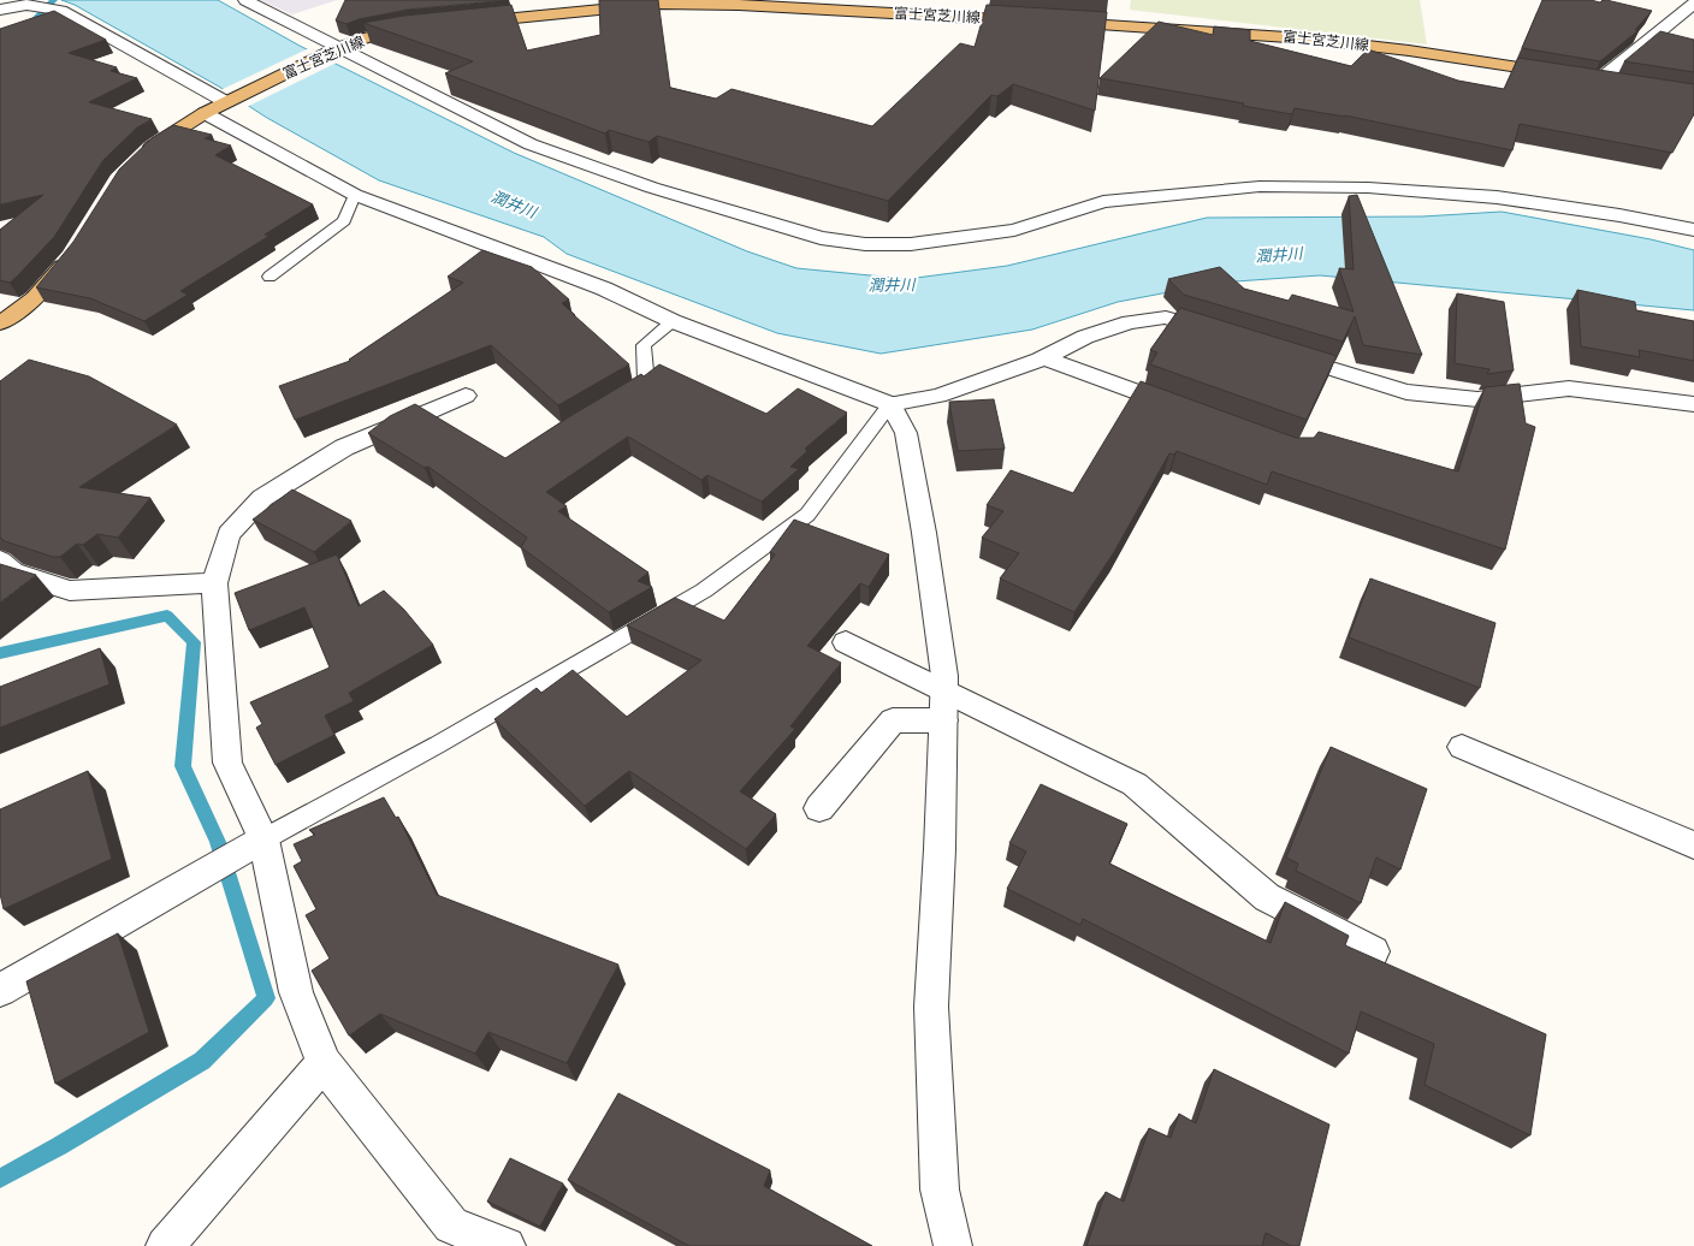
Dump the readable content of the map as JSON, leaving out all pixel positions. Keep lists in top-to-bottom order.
{
  "streets": {
    "main road": ["富士宮芝川線"]
  },
  "water": ["潤井川"]
}
